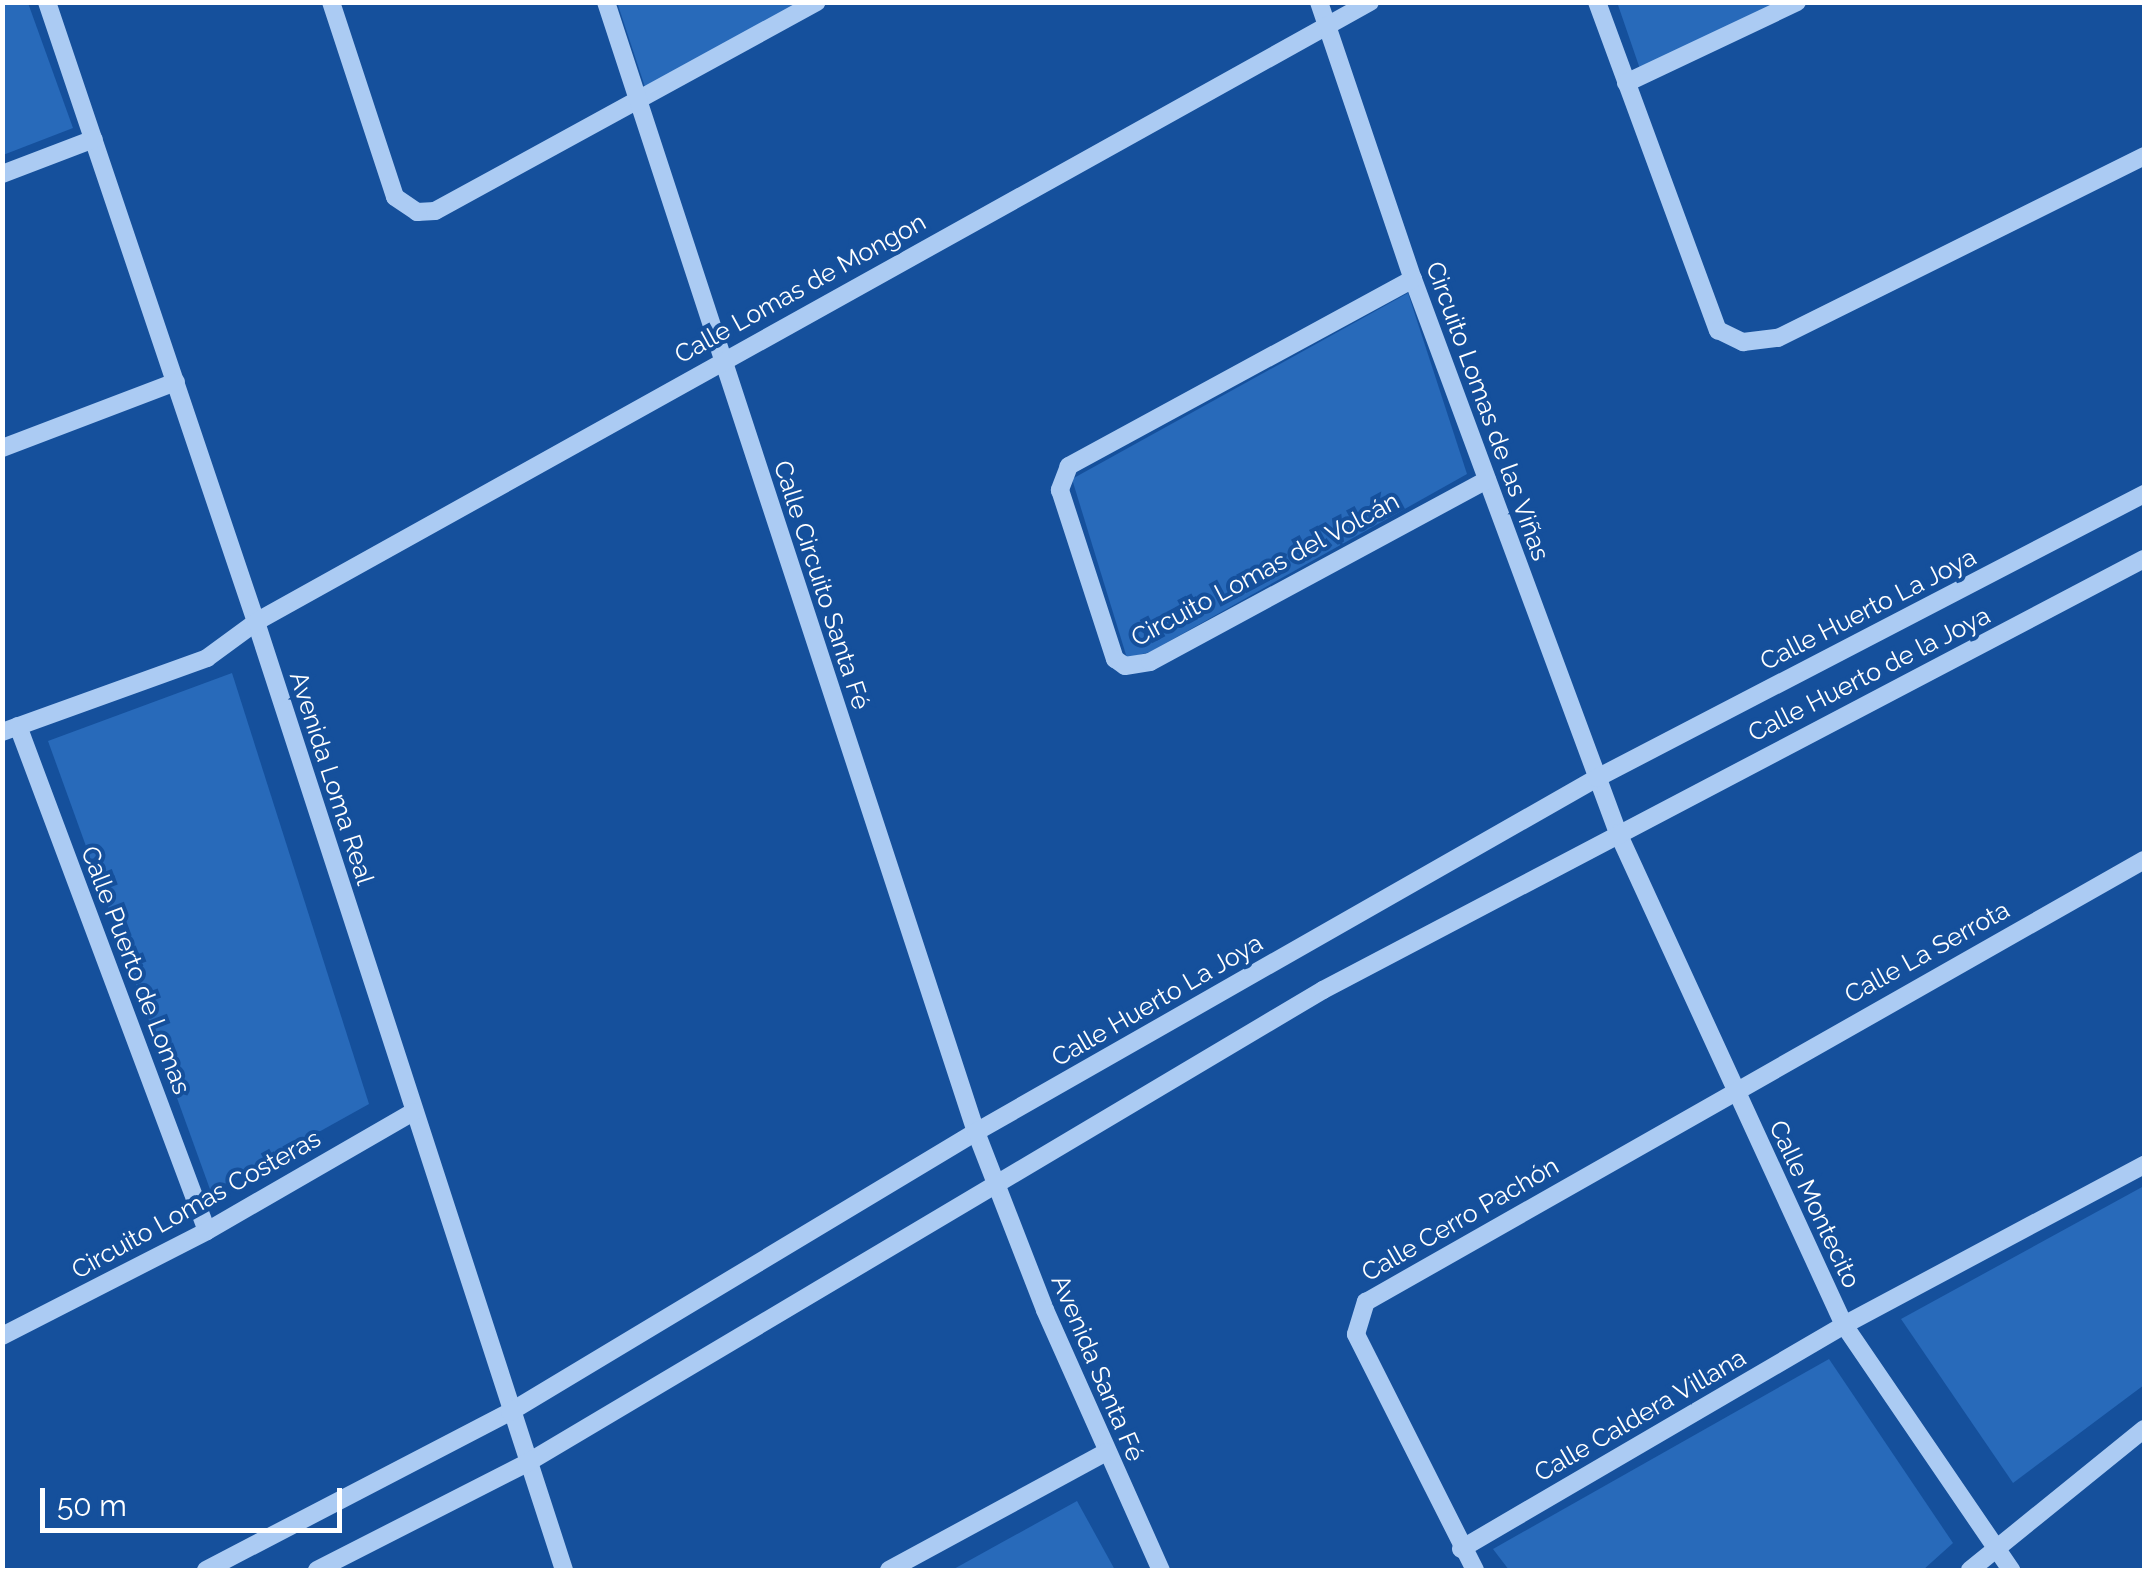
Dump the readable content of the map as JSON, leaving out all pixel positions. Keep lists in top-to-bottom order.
{
  "streets": {
    "street": [
      "Calle Lomas de Mongon",
      "Circuito Lomas de las Viñas",
      "Circuito Lomas del Volcán",
      "Calle Circuito Santa Fé",
      "Calle Huerto La Joya",
      "Calle Huerto de la Joya",
      "Avenida Loma Real",
      "Calle La Serrota",
      "Calle Puerto de Lomas",
      "Circuito Lomas Costeras",
      "Calle Montecito",
      "Calle Cerro Pachón",
      "Avenida Santa Fé",
      "Calle Caldera Villana"
    ]
  },
  "crossings": [
    ["Calle Lomas de Mongon", "Circuito Lomas de las Viñas"],
    ["Calle Lomas de Mongon", "Calle Circuito Santa Fé"],
    ["Calle Lomas de Mongon", "Avenida Loma Real"],
    ["Calle Lomas de Mongon", "Calle Puerto de Lomas"],
    ["Circuito Lomas de las Viñas", "Circuito Lomas del Volcán"],
    ["Circuito Lomas de las Viñas", "Calle Huerto La Joya"],
    ["Circuito Lomas de las Viñas", "Calle Huerto de la Joya"],
    ["Circuito Lomas de las Viñas", "Calle Montecito"],
    ["Calle Circuito Santa Fé", "Calle Huerto La Joya"],
    ["Calle Circuito Santa Fé", "Avenida Santa Fé"],
    ["Calle Huerto La Joya", "Avenida Loma Real"],
    ["Calle Huerto de la Joya", "Calle Montecito"],
    ["Avenida Loma Real", "Circuito Lomas Costeras"],
    ["Calle La Serrota", "Calle Montecito"],
    ["Calle La Serrota", "Calle Cerro Pachón"],
    ["Calle Puerto de Lomas", "Circuito Lomas Costeras"],
    ["Calle Montecito", "Calle Cerro Pachón"],
    ["Calle Montecito", "Calle Caldera Villana"],
    ["Calle Cerro Pachón", "Calle Caldera Villana"]
  ],
  "scale_bar": "50 m"
}
